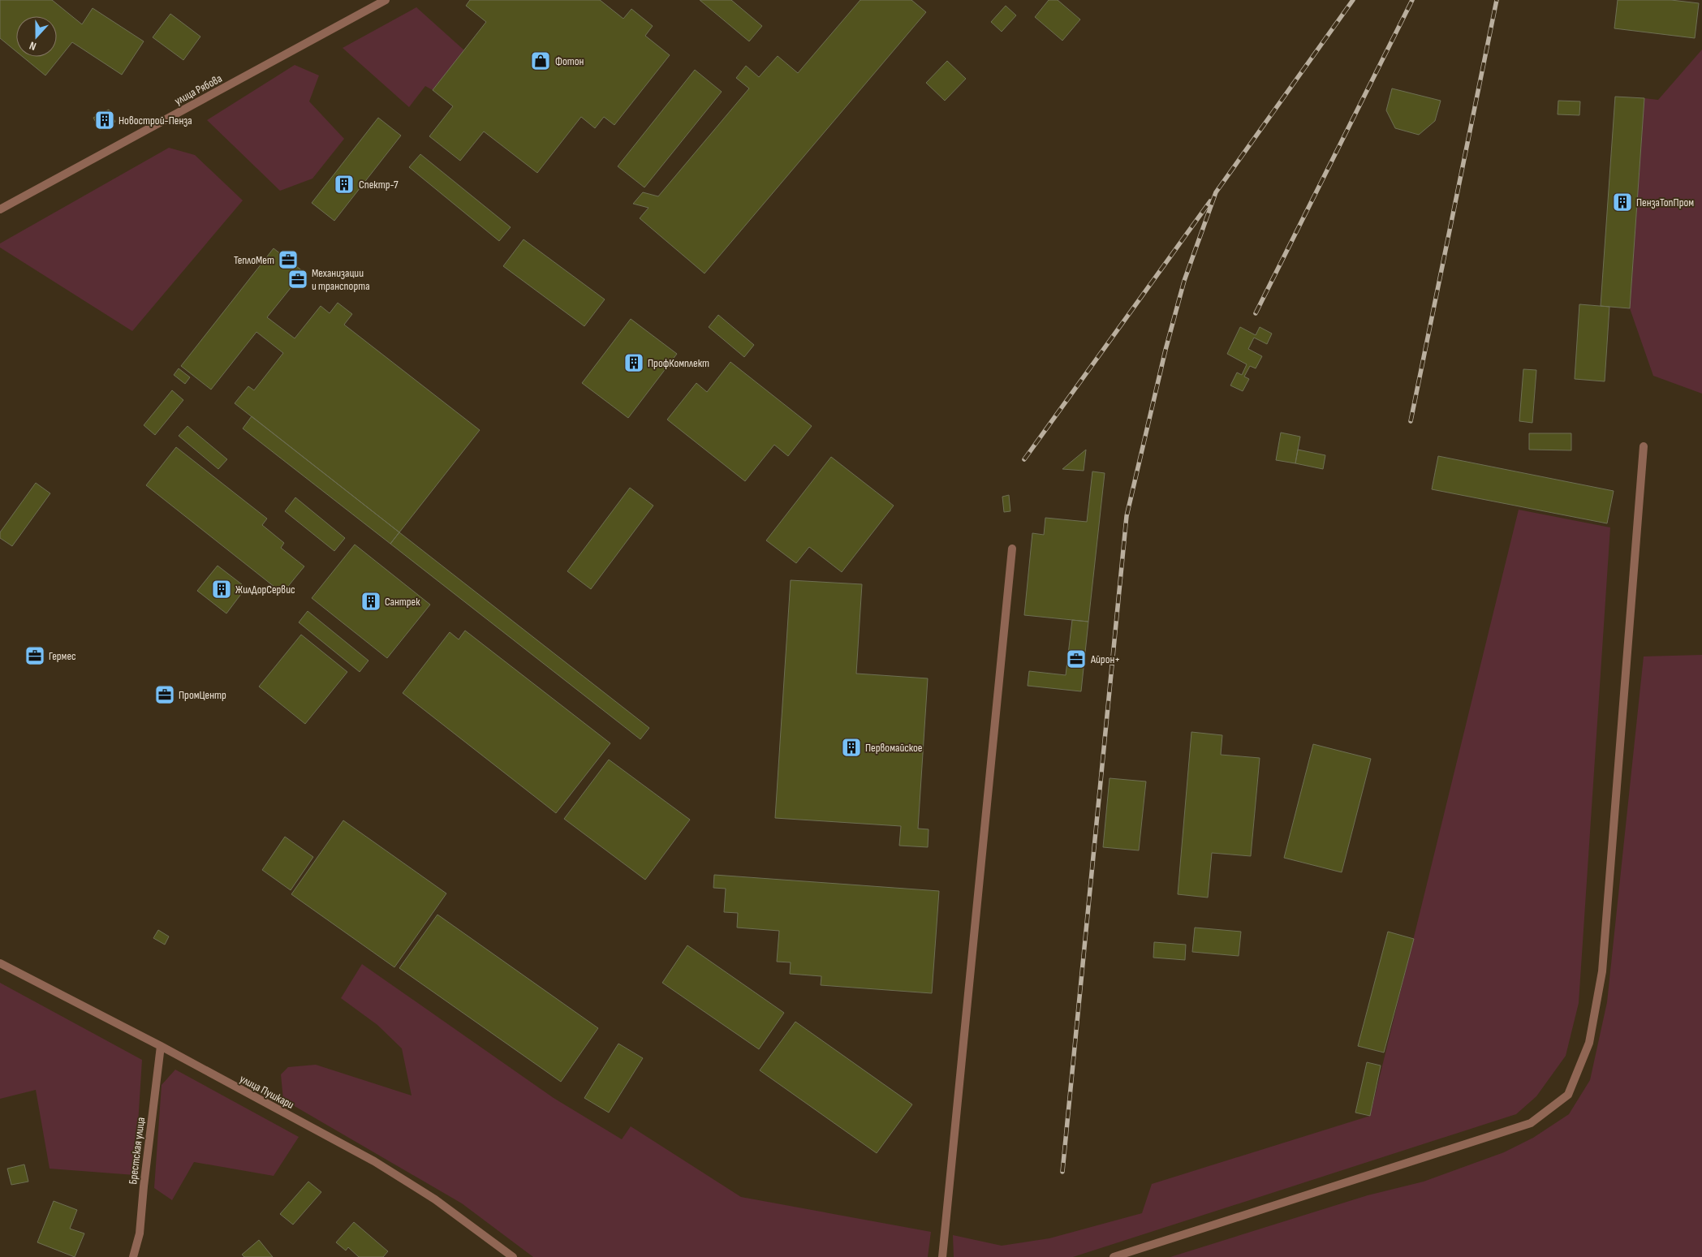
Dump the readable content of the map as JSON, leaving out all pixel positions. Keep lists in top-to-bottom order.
{
  "streets": {
    "street": ["улица Рябова", "улица Пушкари", "Брестская улица"]
  },
  "crossings": [
    ["улица Пушкари", "Брестская улица"]
  ],
  "places": {
    "shop": ["Фотон"],
    "building": [
      "Новострой-Пенза",
      "Спектр-7",
      "ПензаТопПром",
      "ПрофКомплект",
      "ЖилДорСервис",
      "Сантрек",
      "Первомайское"
    ],
    "office": [
      "ТеплоМет",
      "Механизации и транспорта",
      "Гермес",
      "Айрон+",
      "ПромЦентр"
    ]
  },
  "north": "bottom"
}
